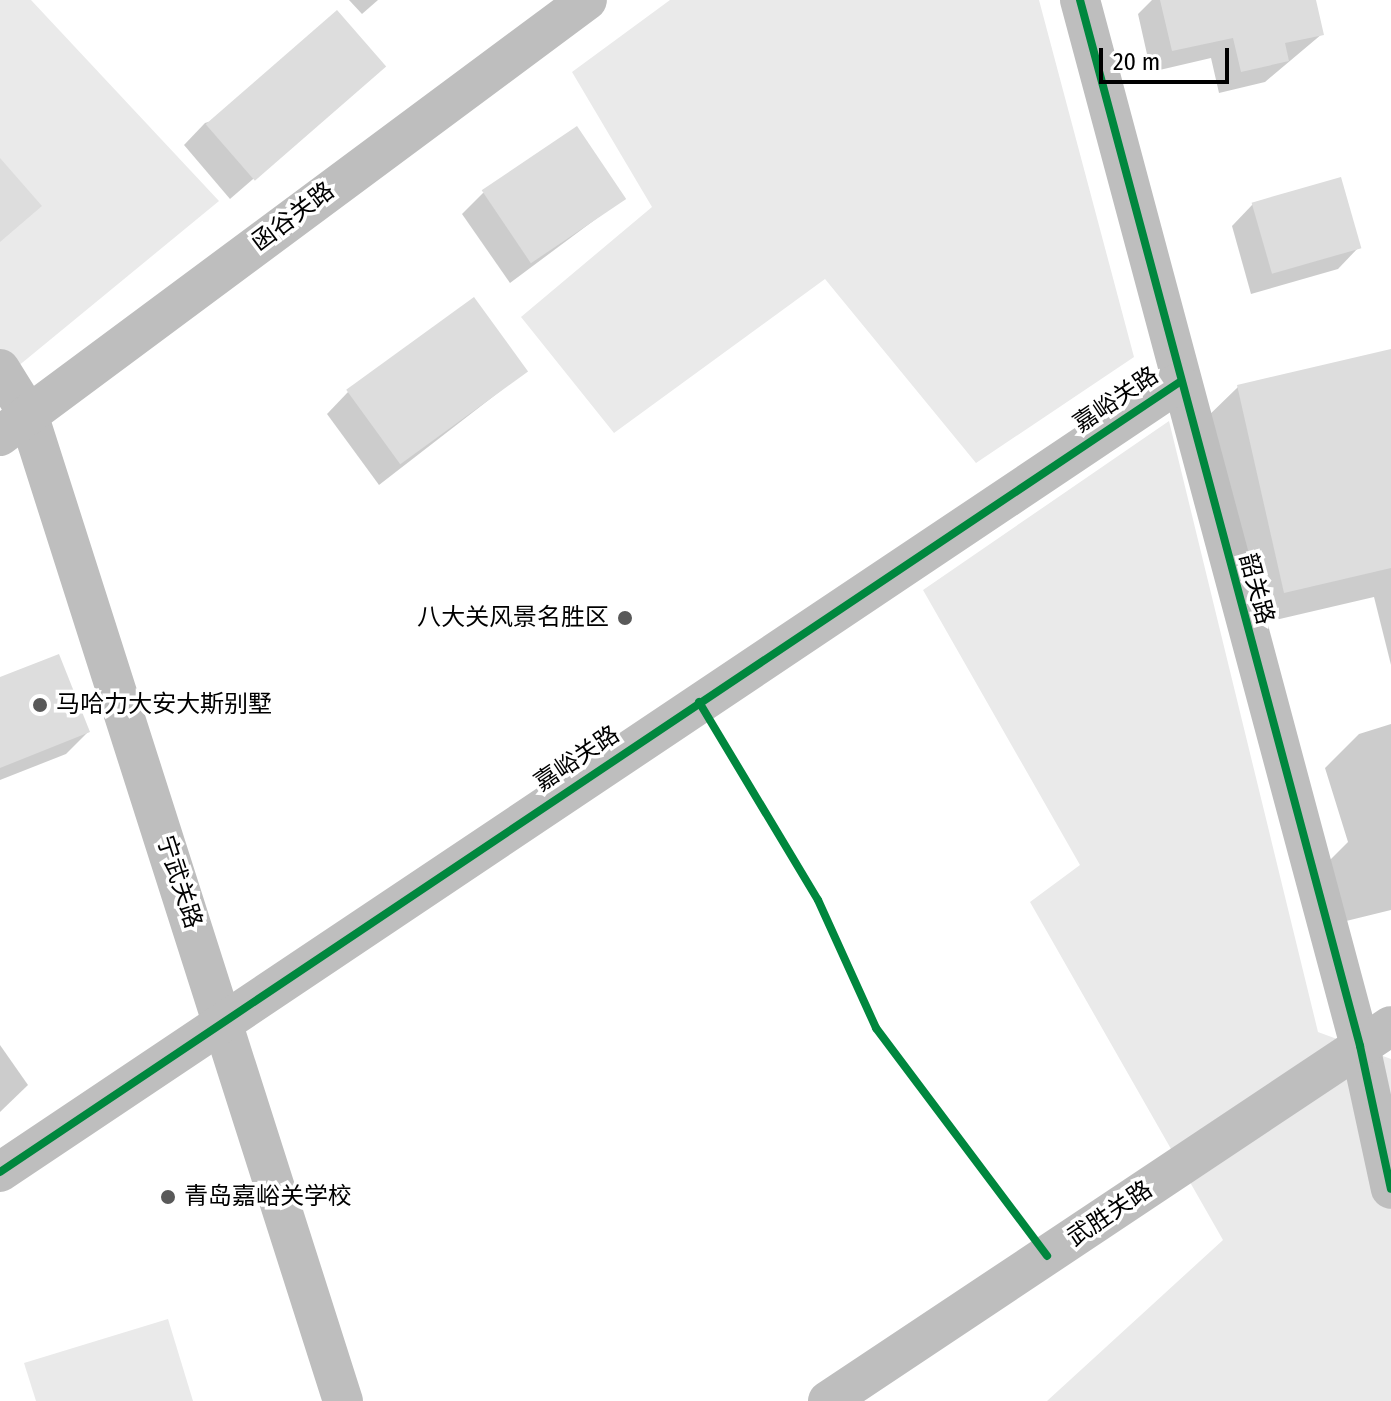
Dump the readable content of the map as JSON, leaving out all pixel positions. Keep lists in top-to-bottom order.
{
  "streets": {
    "street": [
      "函谷关路",
      "嘉峪关路",
      "韶关路",
      "宁武关路",
      "武胜关路"
    ]
  },
  "crossings": [
    ["函谷关路", "宁武关路"],
    ["嘉峪关路", "韶关路"],
    ["嘉峪关路", "宁武关路"],
    ["韶关路", "武胜关路"]
  ],
  "places": ["八大关风景名胜区", "马哈力大安大斯别墅", "青岛嘉峪关学校"],
  "scale_bar": "20 m"
}
